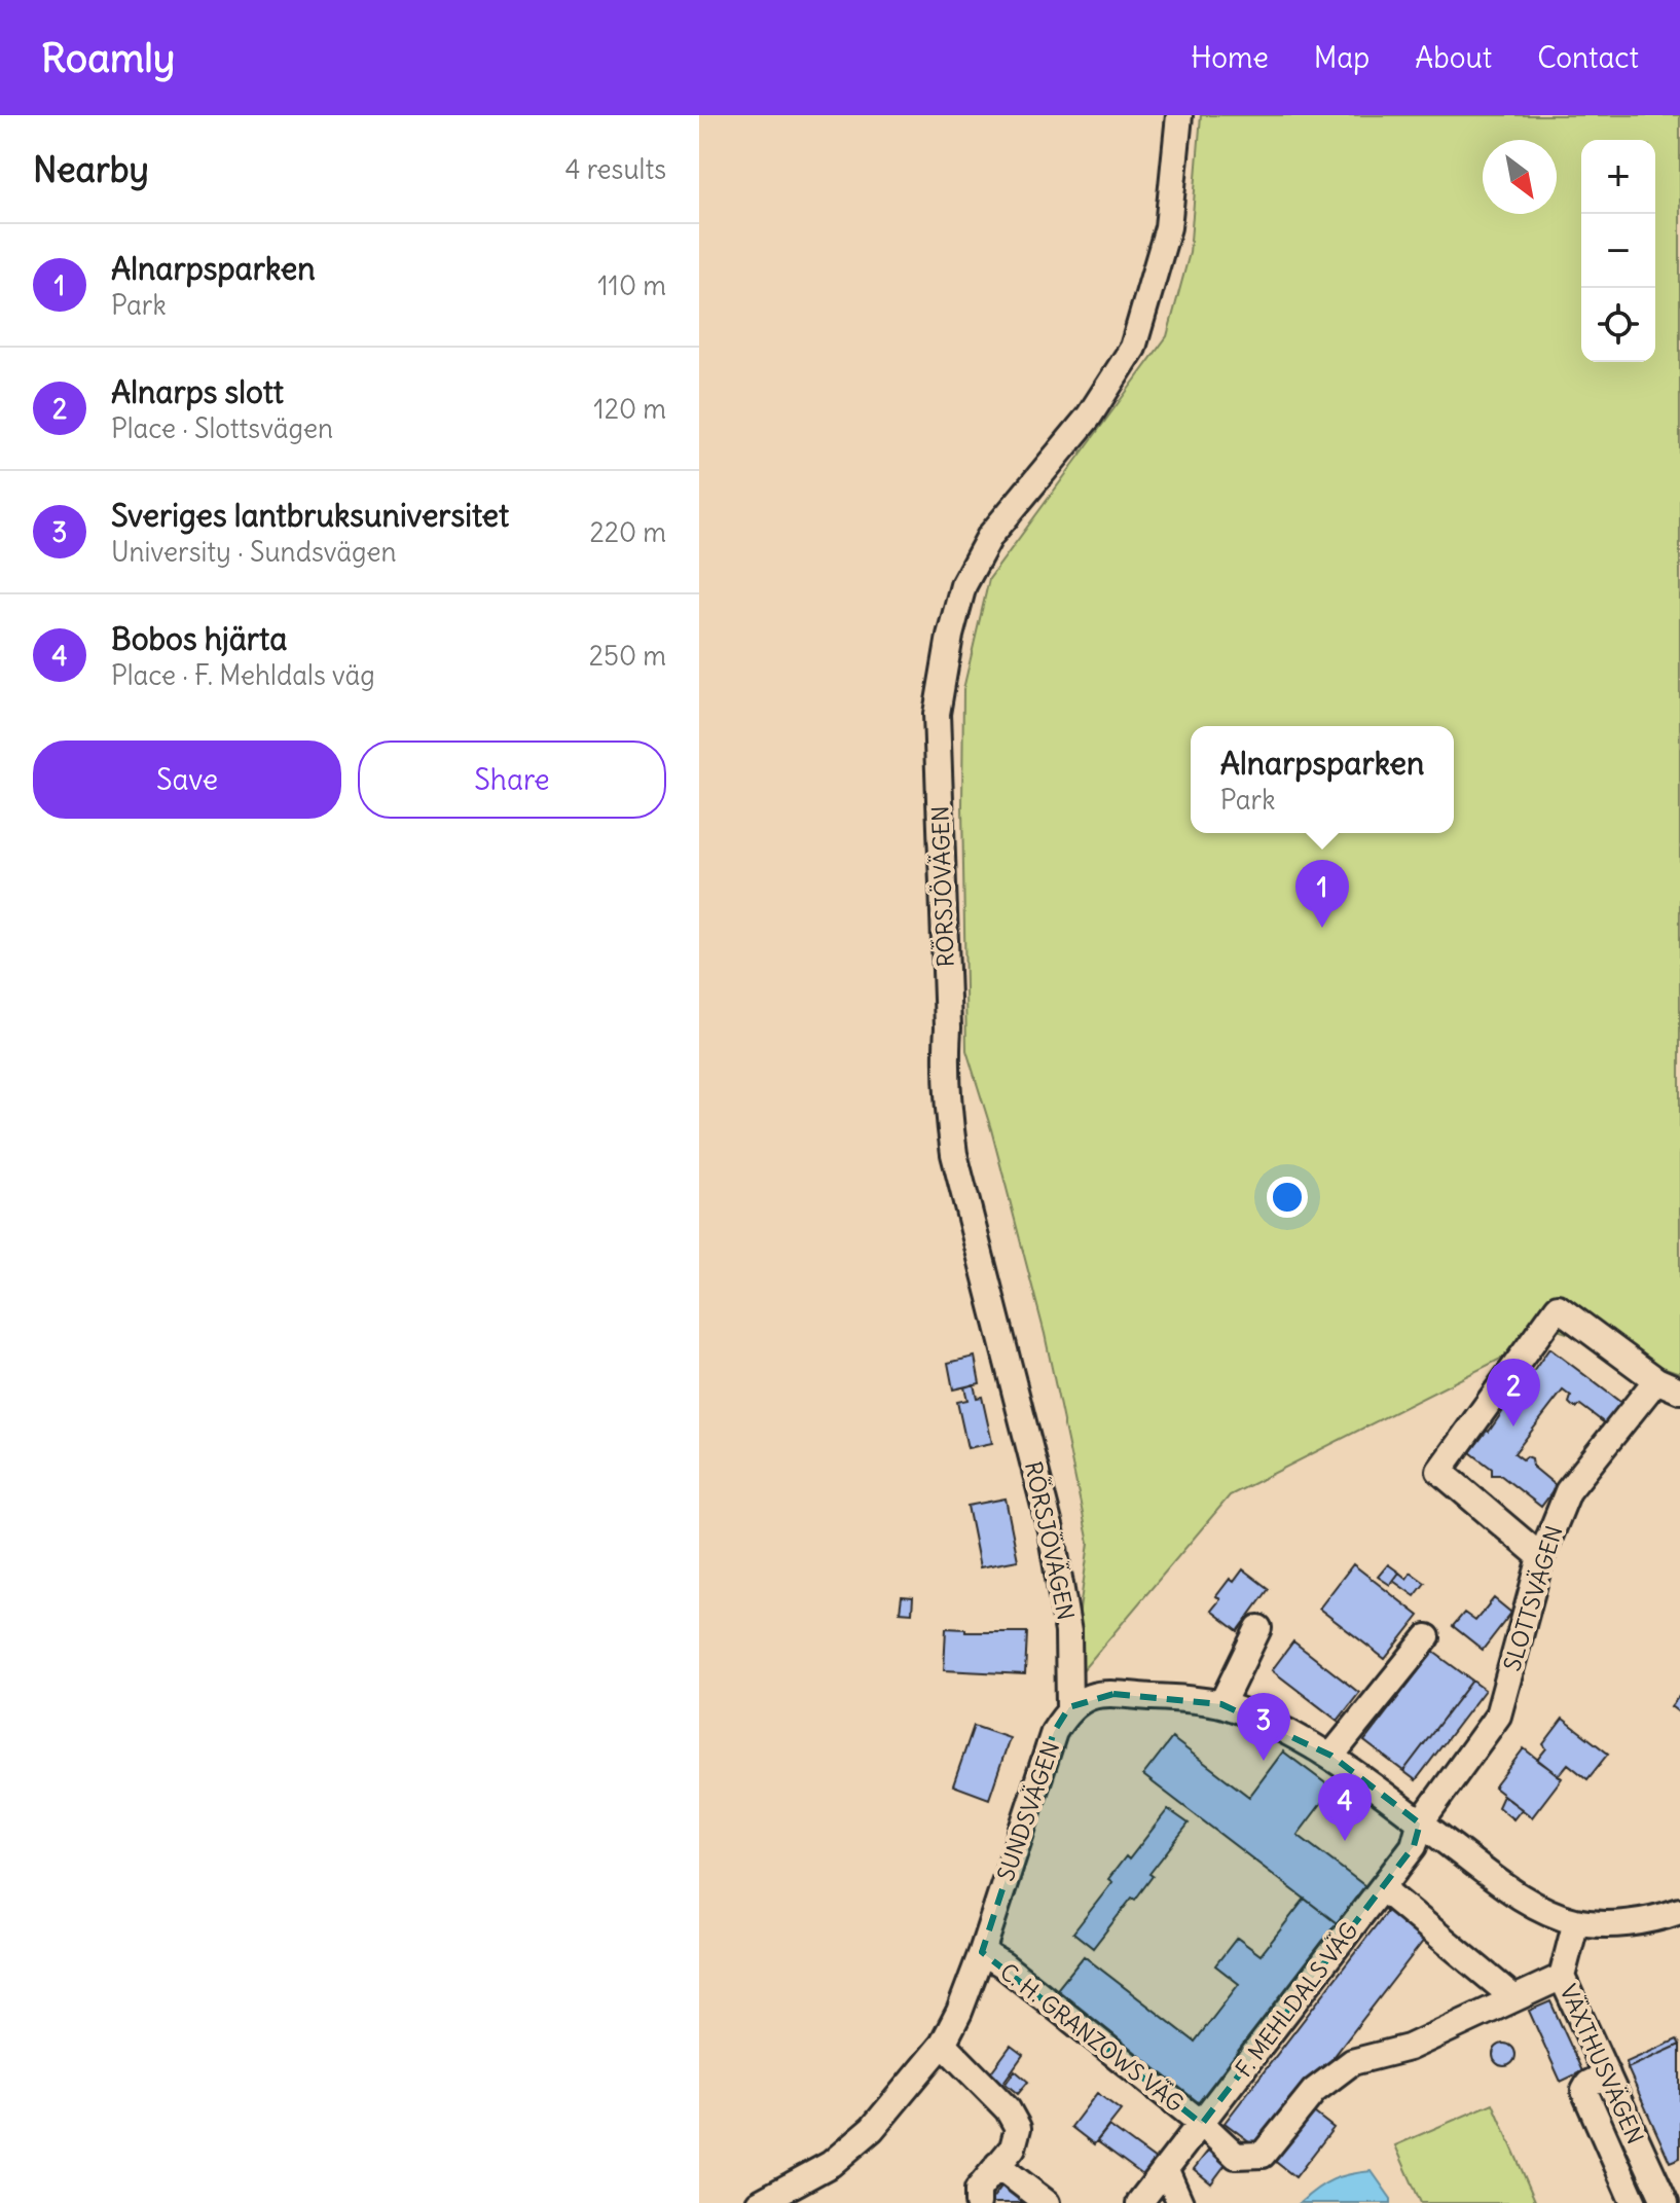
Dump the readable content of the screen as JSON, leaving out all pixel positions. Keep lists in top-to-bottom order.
{
  "streets": {
    "street": [
      "RÖRSJÖVÄGEN",
      "SLOTTSVÄGEN",
      "SUNDSVÄGEN",
      "F. MEHLDALS VÄG",
      "C. H. GRANZOWS VÄG",
      "VÄXTHUSVÄGEN"
    ]
  },
  "crossings": [
    ["RÖRSJÖVÄGEN", "SUNDSVÄGEN"],
    ["SLOTTSVÄGEN", "F. MEHLDALS VÄG"],
    ["SUNDSVÄGEN", "C. H. GRANZOWS VÄG"],
    ["F. MEHLDALS VÄG", "C. H. GRANZOWS VÄG"],
    ["C. H. GRANZOWS VÄG", "VÄXTHUSVÄGEN"]
  ],
  "north": "bottom right",
  "page": {
    "header": "Roamly",
    "nav": [
      "Home",
      "Map",
      "About",
      "Contact"
    ],
    "heading": ["Nearby", "4 results"],
    "map_buttons": ["+", "−"],
    "list": [
      {
        "mark": "1",
        "name": "Alnarpsparken",
        "note": "Park",
        "value": "110 m"
      },
      {
        "mark": "2",
        "name": "Alnarps slott",
        "note": "Place · Slottsvägen",
        "value": "120 m"
      },
      {
        "mark": "3",
        "name": "Sveriges lantbruksuniversitet",
        "note": "University · Sundsvägen",
        "value": "220 m"
      },
      {
        "mark": "4",
        "name": "Bobos hjärta",
        "note": "Place · F. Mehldals väg",
        "value": "250 m"
      }
    ],
    "buttons": ["Save", "Share"],
    "popup": ["Alnarpsparken", "Park"],
    "pins": [
      "1",
      "2",
      "3",
      "4"
    ]
  }
}
